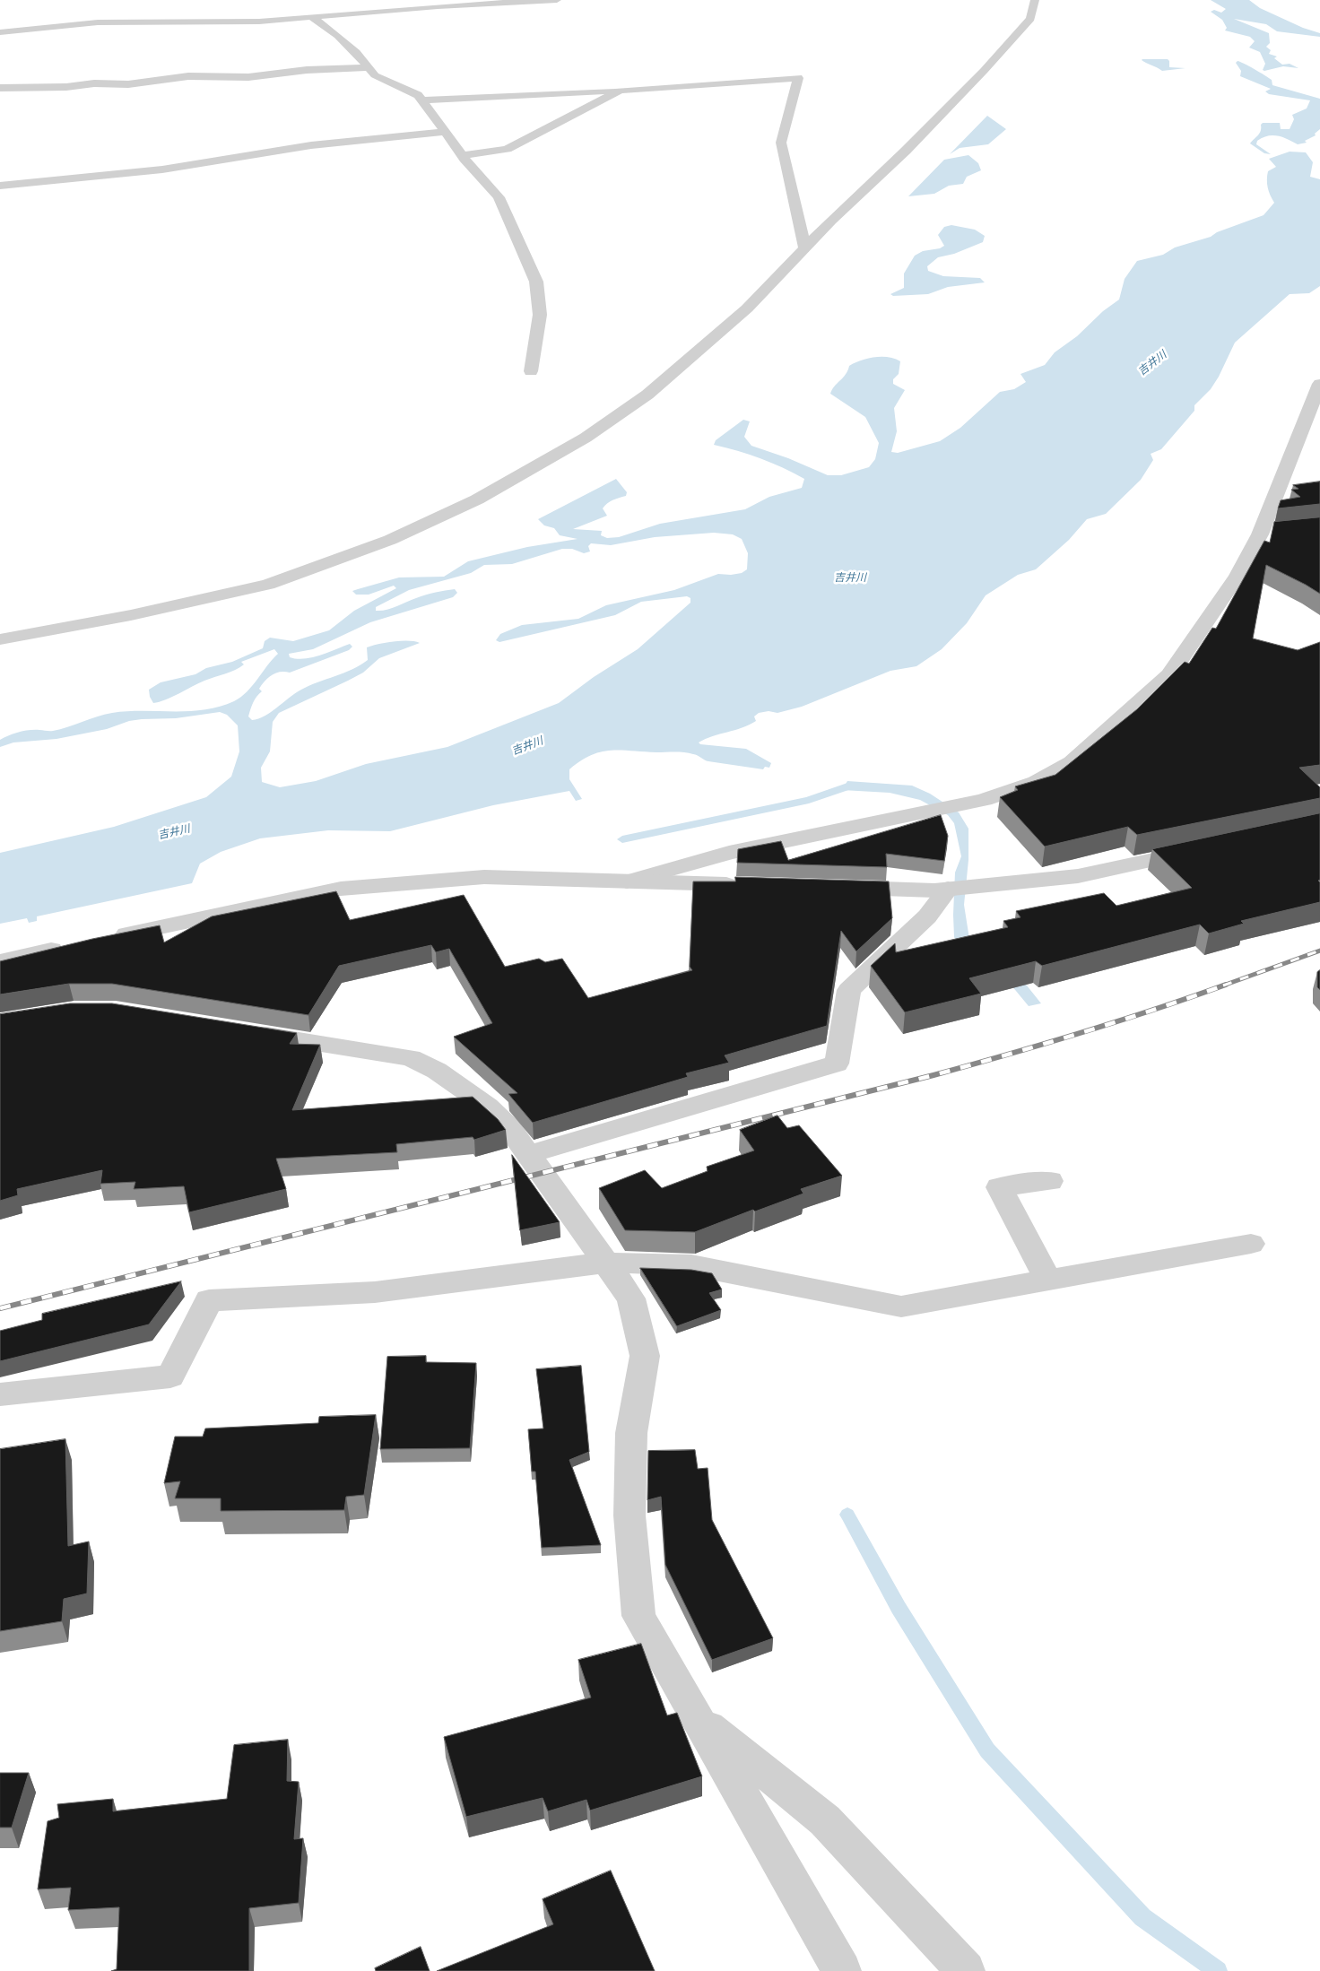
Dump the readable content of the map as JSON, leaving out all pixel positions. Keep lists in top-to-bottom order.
{
  "water": ["吉井川"]
}
